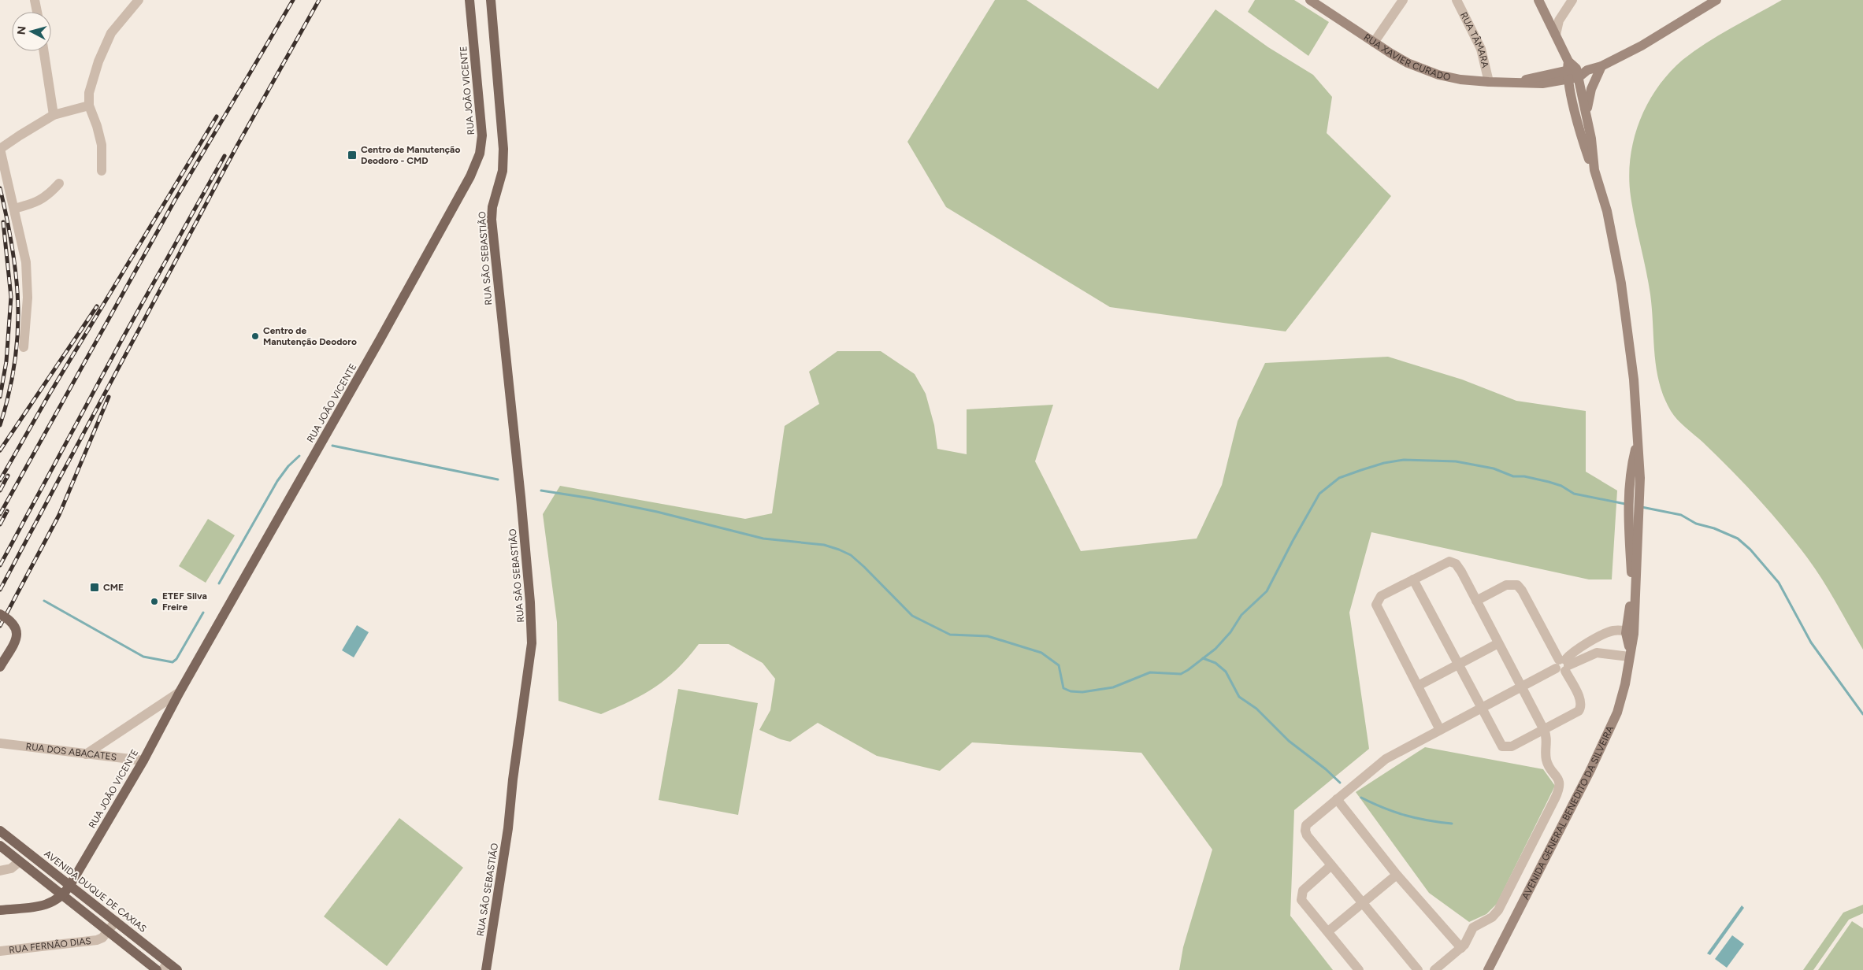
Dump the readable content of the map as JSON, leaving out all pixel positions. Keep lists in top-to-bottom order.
{
  "streets": {
    "main road": [
      "RUA XAVIER CURADO",
      "RUA JOÃO VICENTE",
      "RUA SÃO SEBASTIÃO",
      "AVENIDA GENERAL BENEDITO DA SILVEIRA",
      "AVENIDA DUQUE DE CAXIAS"
    ],
    "street": ["RUA TÂMARA", "RUA DOS ABACATES", "RUA FERNÃO DIAS"]
  },
  "crossings": [
    ["RUA TÂMARA", "RUA XAVIER CURADO"],
    ["RUA XAVIER CURADO", "AVENIDA GENERAL BENEDITO DA SILVEIRA"],
    ["RUA JOÃO VICENTE", "RUA DOS ABACATES"],
    ["RUA JOÃO VICENTE", "AVENIDA DUQUE DE CAXIAS"],
    ["AVENIDA DUQUE DE CAXIAS", "RUA FERNÃO DIAS"]
  ],
  "places": {
    "transit": ["Centro de Manutenção Deodoro - CMD", "CME"],
    "other": ["Centro de Manutenção Deodoro", "ETEF Silva Freire"]
  },
  "north": "left"
}
